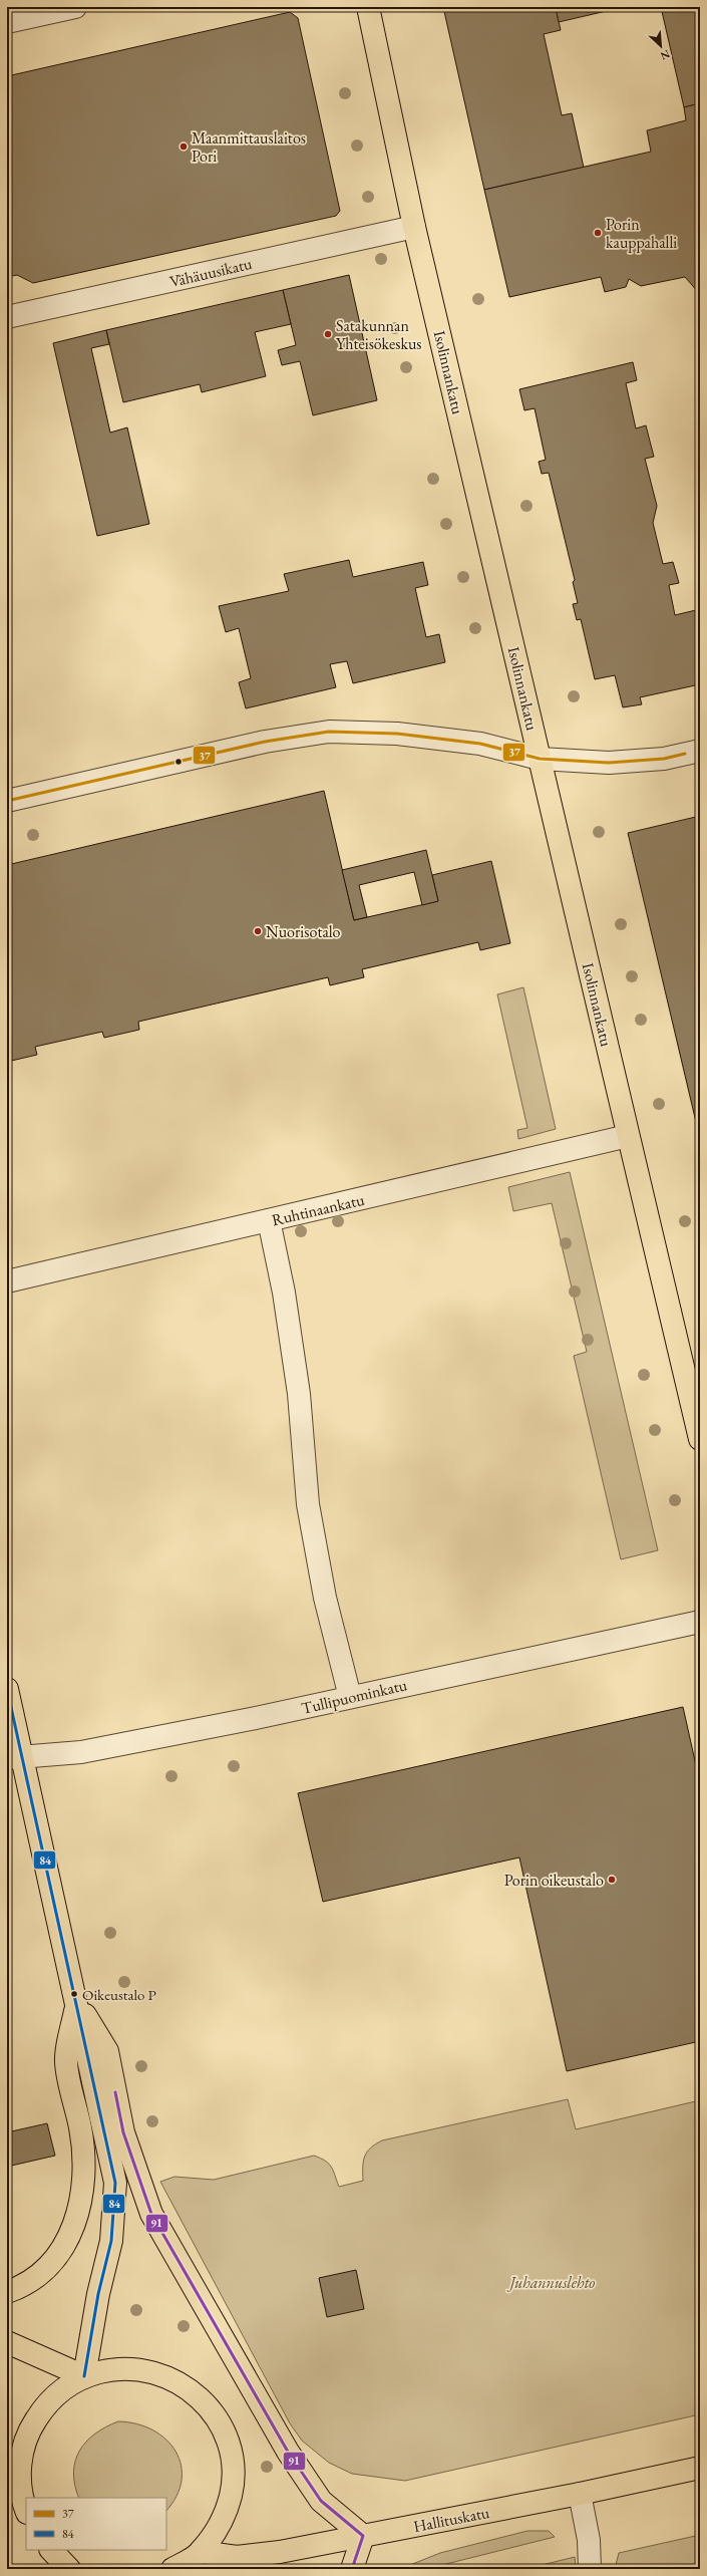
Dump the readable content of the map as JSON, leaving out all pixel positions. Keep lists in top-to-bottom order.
{
  "streets": {
    "main road": ["Isolinnankatu", "Hallituskatu"],
    "street": ["Vähäuusikatu", "Ruhtinaankatu", "Tullipuominkatu"]
  },
  "crossings": [
    ["Vähäuusikatu", "Isolinnankatu"],
    ["Isolinnankatu", "Ruhtinaankatu"]
  ],
  "parks": ["Juhannuslehto"],
  "places": [
    "Maanmittauslaitos Pori",
    "Porin kauppahalli",
    "Satakunnan Yhteisökeskus",
    "Nuorisotalo",
    "Porin oikeustalo",
    "Oikeustalo P"
  ],
  "lines": ["transit line 37", "transit line 84", "transit line 91"],
  "legend": ["37", "84"],
  "north": "bottom right"
}
